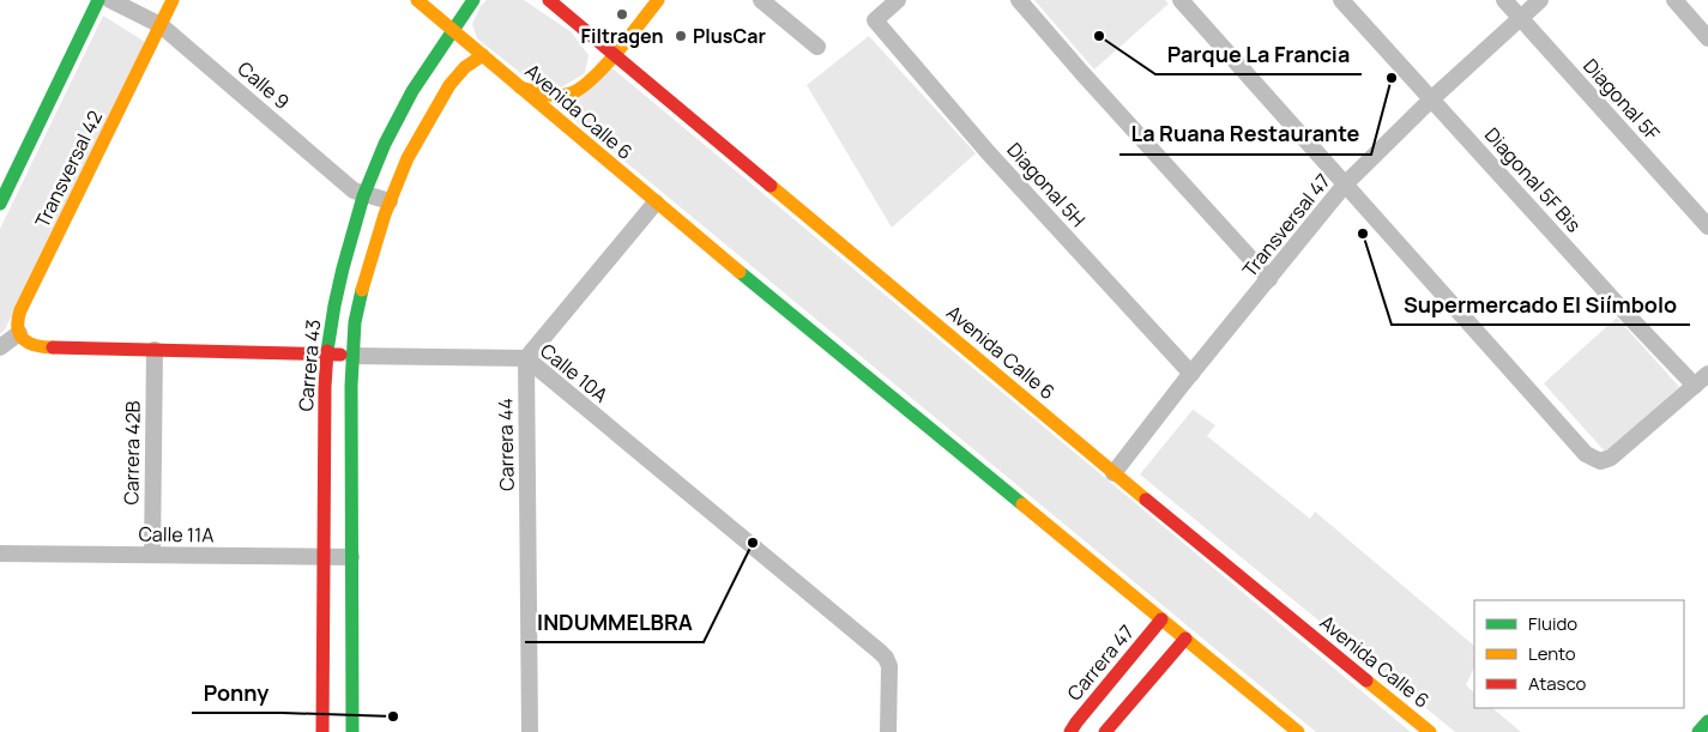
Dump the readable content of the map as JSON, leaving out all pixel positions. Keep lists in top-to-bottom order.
{
  "streets": {
    "street": [
      "Calle 9",
      "Diagonal 5F",
      "Avenida Calle 6",
      "Transversal 42",
      "Diagonal 5F Bis",
      "Diagonal 5H",
      "Transversal 47",
      "Carrera 43",
      "Calle 10A",
      "Carrera 44",
      "Carrera 42B",
      "Calle 11A",
      "Carrera 47"
    ]
  },
  "crossings": [
    ["Calle 9", "Transversal 42"],
    ["Calle 9", "Carrera 43"],
    ["Diagonal 5F", "Transversal 47"],
    ["Avenida Calle 6", "Transversal 47"],
    ["Avenida Calle 6", "Carrera 43"],
    ["Avenida Calle 6", "Carrera 47"],
    ["Transversal 42", "Calle 10A"],
    ["Diagonal 5F Bis", "Transversal 47"],
    ["Diagonal 5H", "Transversal 47"],
    ["Carrera 43", "Calle 10A"],
    ["Carrera 43", "Calle 11A"],
    ["Calle 10A", "Carrera 44"],
    ["Calle 10A", "Carrera 42B"],
    ["Carrera 42B", "Calle 11A"]
  ],
  "places": [
    "Filtragen",
    "PlusCar",
    "Parque La Francia",
    "La Ruana Restaurante",
    "Supermercado El Siímbolo",
    "INDUMMELBRA",
    "Ponny"
  ],
  "legend": ["Fluido", "Lento", "Atasco"]
}
